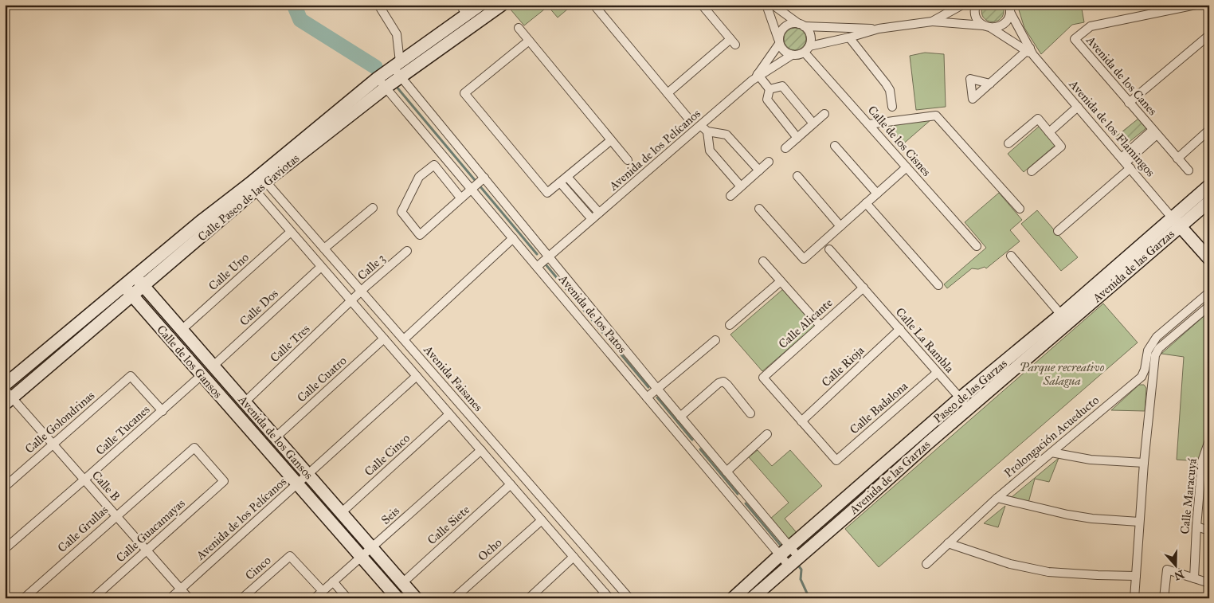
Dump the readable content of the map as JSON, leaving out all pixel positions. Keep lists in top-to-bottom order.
{
  "streets": {
    "main road": [
      "Calle Paseo de las Gaviotas",
      "Avenida de las Garzas",
      "Calle de los Gansos",
      "Paseo de las Garzas",
      "Avenida de los Gansos"
    ],
    "street": [
      "Avenida de los Canes",
      "Avenida de los Flamingos",
      "Calle de los Cisnes",
      "Avenida de los Pelícanos",
      "Calle 3",
      "Calle Uno",
      "Calle Dos",
      "Avenida de los Patos",
      "Calle Alicante",
      "Calle La Rambla",
      "Calle Tres",
      "Calle Rioja",
      "Avenida Faisanes",
      "Calle Cuatro",
      "Calle Badalona",
      "Calle Golondrinas",
      "Calle Tucanes",
      "Prolongación Acueducto",
      "Calle Cinco",
      "Calle B",
      "Calle Maracuyá",
      "Seis",
      "Calle Siete",
      "Calle Grullas",
      "Calle Guacamayas",
      "Ocho",
      "Cinco"
    ]
  },
  "crossings": [
    ["Avenida de los Flamingos", "Avenida de las Garzas"],
    ["Avenida de los Flamingos", "Paseo de las Garzas"],
    ["Calle de los Cisnes", "Avenida de los Pelícanos"],
    ["Avenida de los Pelícanos", "Avenida de los Patos"],
    ["Avenida de los Pelícanos", "Calle de los Gansos"],
    ["Avenida de los Pelícanos", "Avenida de los Gansos"],
    ["Avenida de los Pelícanos", "Calle B"],
    ["Calle Paseo de las Gaviotas", "Avenida de los Patos"],
    ["Calle Paseo de las Gaviotas", "Calle de los Gansos"],
    ["Calle Paseo de las Gaviotas", "Avenida Faisanes"],
    ["Calle Paseo de las Gaviotas", "Avenida de los Gansos"],
    ["Calle Paseo de las Gaviotas", "Calle B"],
    ["Avenida de las Garzas", "Avenida de los Patos"],
    ["Avenida de las Garzas", "Calle La Rambla"],
    ["Avenida de las Garzas", "Paseo de las Garzas"],
    ["Calle 3", "Calle Tres"],
    ["Calle 3", "Avenida Faisanes"],
    ["Calle Uno", "Avenida de los Gansos"],
    ["Calle Dos", "Avenida de los Gansos"],
    ["Avenida de los Patos", "Paseo de las Garzas"],
    ["Calle Alicante", "Calle La Rambla"],
    ["Calle Alicante", "Calle Rioja"],
    ["Calle Alicante", "Calle Badalona"],
    ["Calle La Rambla", "Calle Rioja"],
    ["Calle La Rambla", "Paseo de las Garzas"],
    ["Calle La Rambla", "Calle Badalona"],
    ["Calle Tres", "Avenida de los Gansos"],
    ["Calle de los Gansos", "Calle Tucanes"],
    ["Calle de los Gansos", "Seis"],
    ["Calle Rioja", "Calle Badalona"],
    ["Calle Cuatro", "Avenida de los Gansos"],
    ["Calle Golondrinas", "Calle Tucanes"],
    ["Calle Golondrinas", "Calle B"],
    ["Calle Tucanes", "Calle B"],
    ["Avenida de los Gansos", "Calle Cinco"],
    ["Avenida de los Gansos", "Seis"],
    ["Avenida de los Gansos", "Calle Siete"],
    ["Calle B", "Calle Grullas"],
    ["Calle B", "Calle Guacamayas"],
    ["Seis", "Cinco"],
    ["Calle Grullas", "Calle Guacamayas"]
  ],
  "parks": ["Parque recreativo Salagua"],
  "north": "bottom"
}
